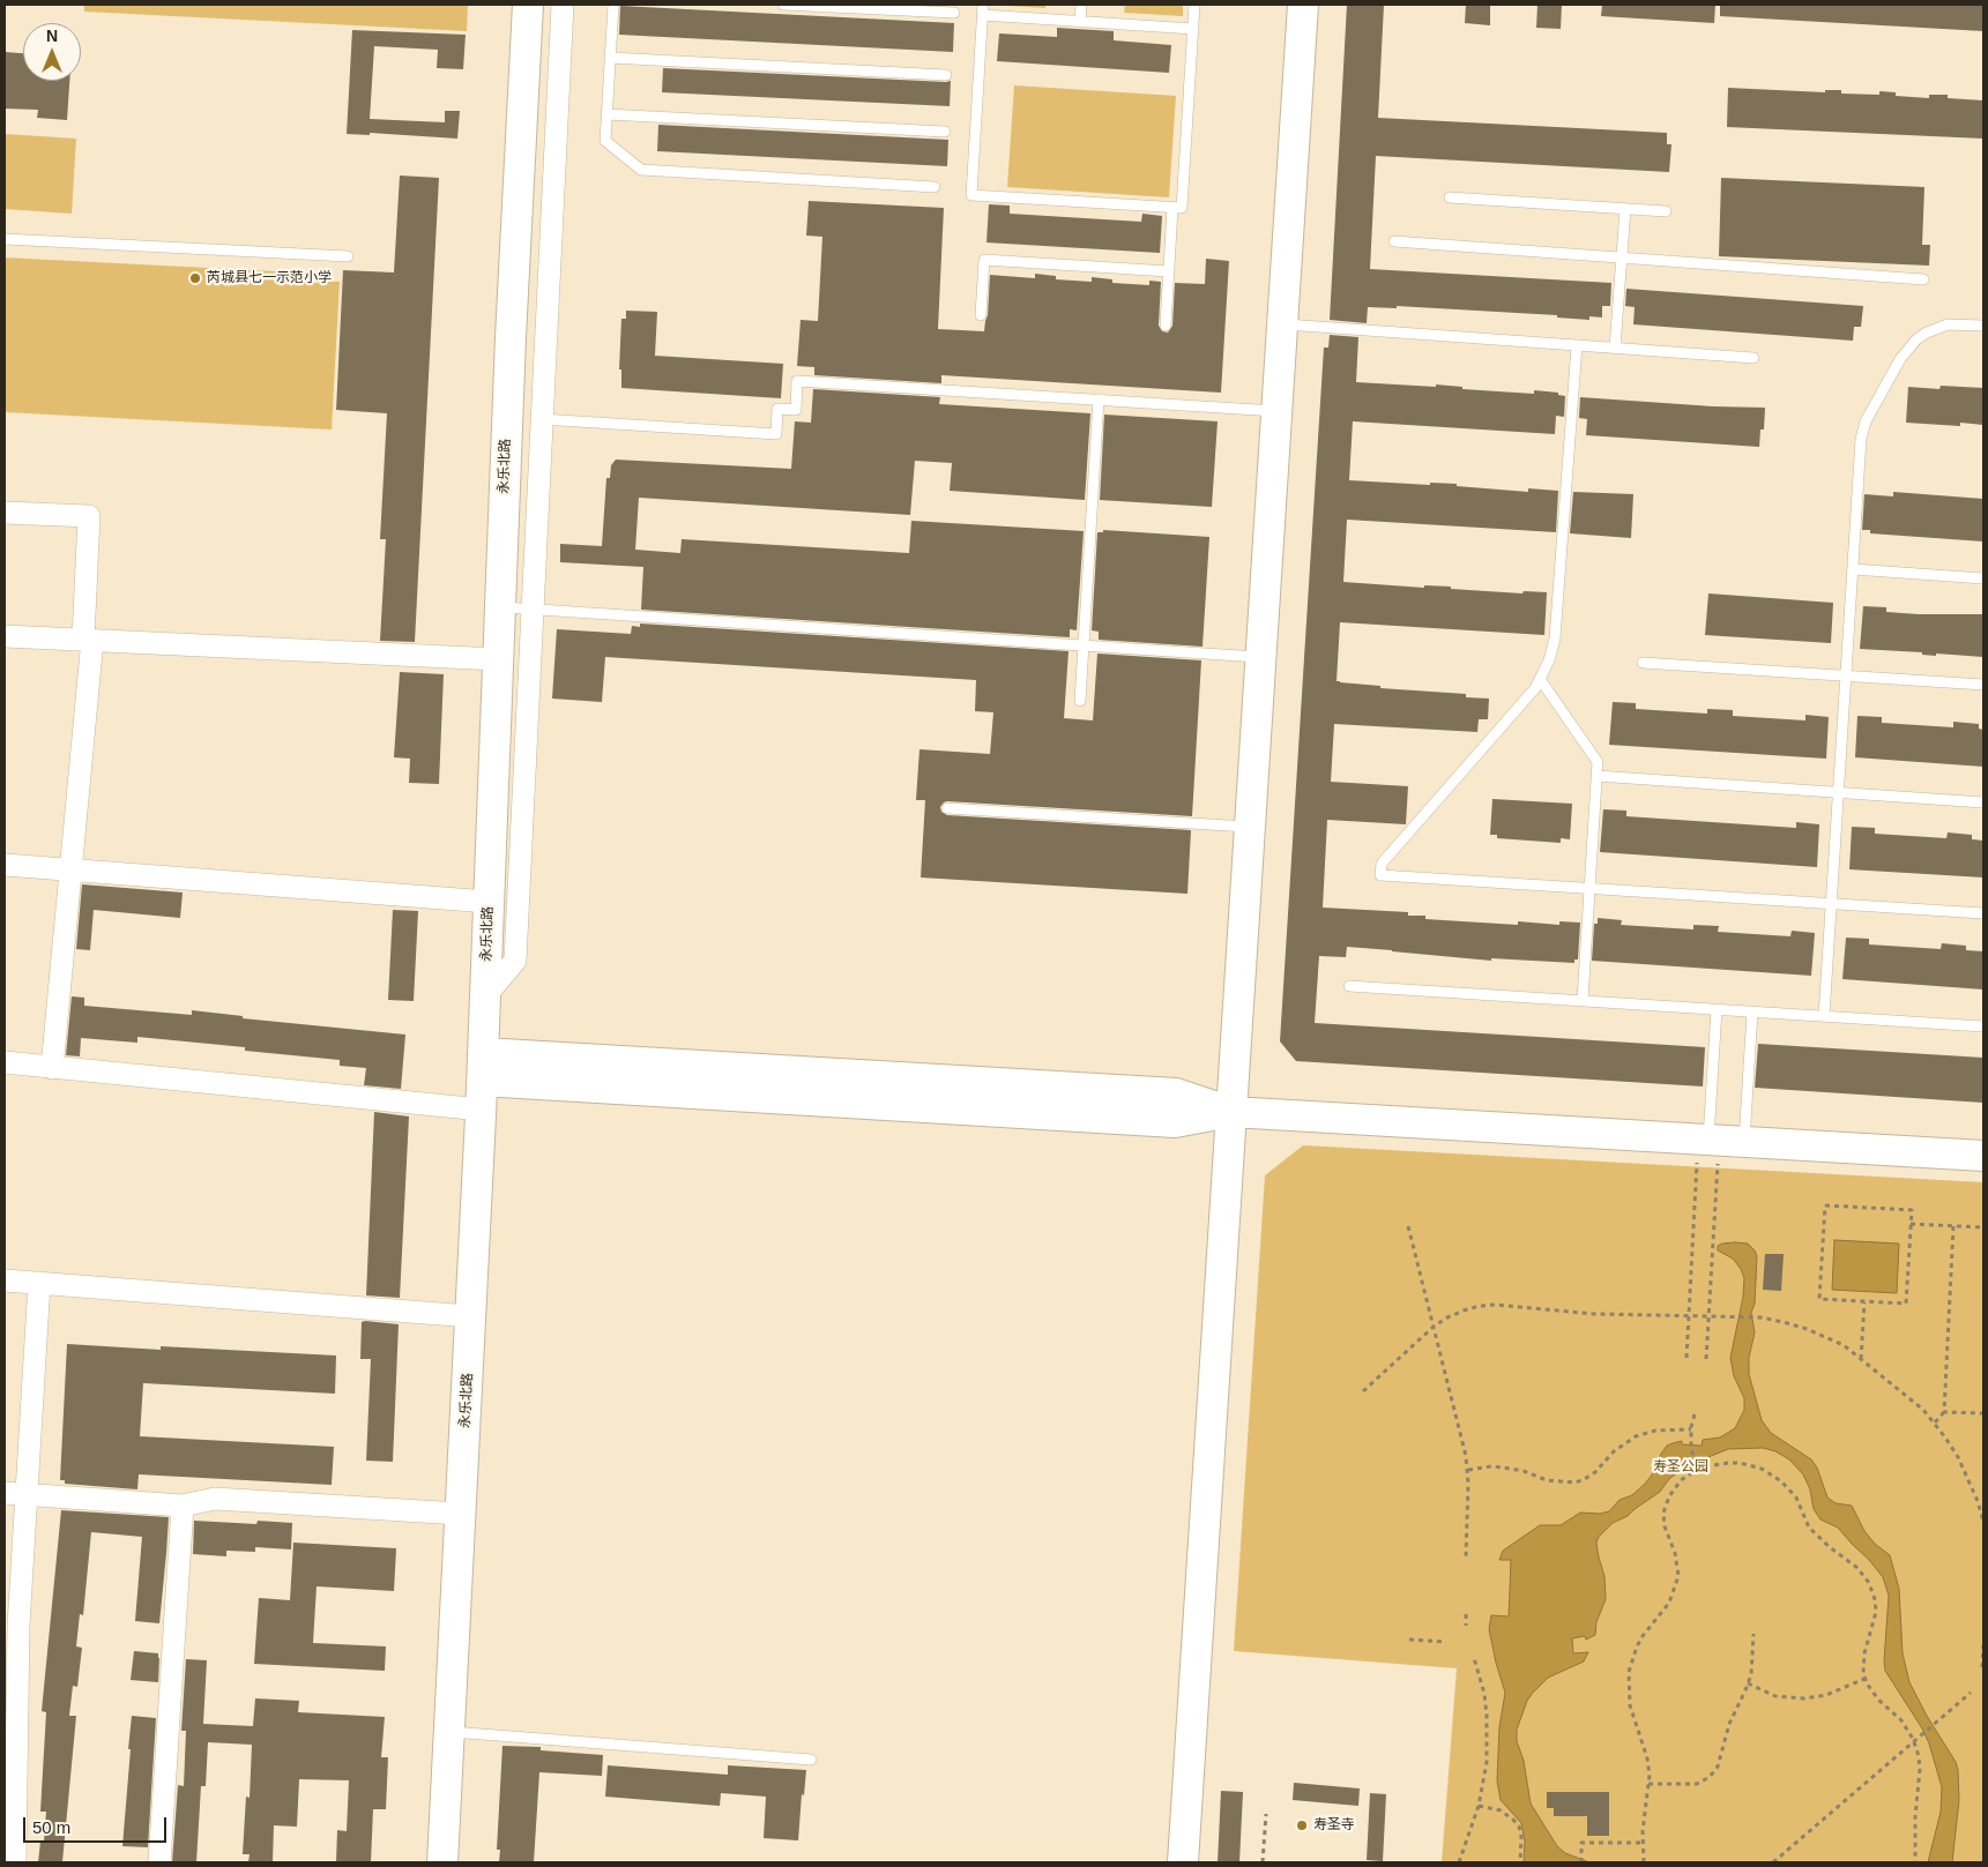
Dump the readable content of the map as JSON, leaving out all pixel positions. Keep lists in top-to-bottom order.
{
  "streets": {
    "street": ["永乐北路"]
  },
  "parks": ["寿圣公园"],
  "places": ["芮城县七一示范小学", "寿圣寺"],
  "scale_bar": "50 m",
  "north": "top"
}
